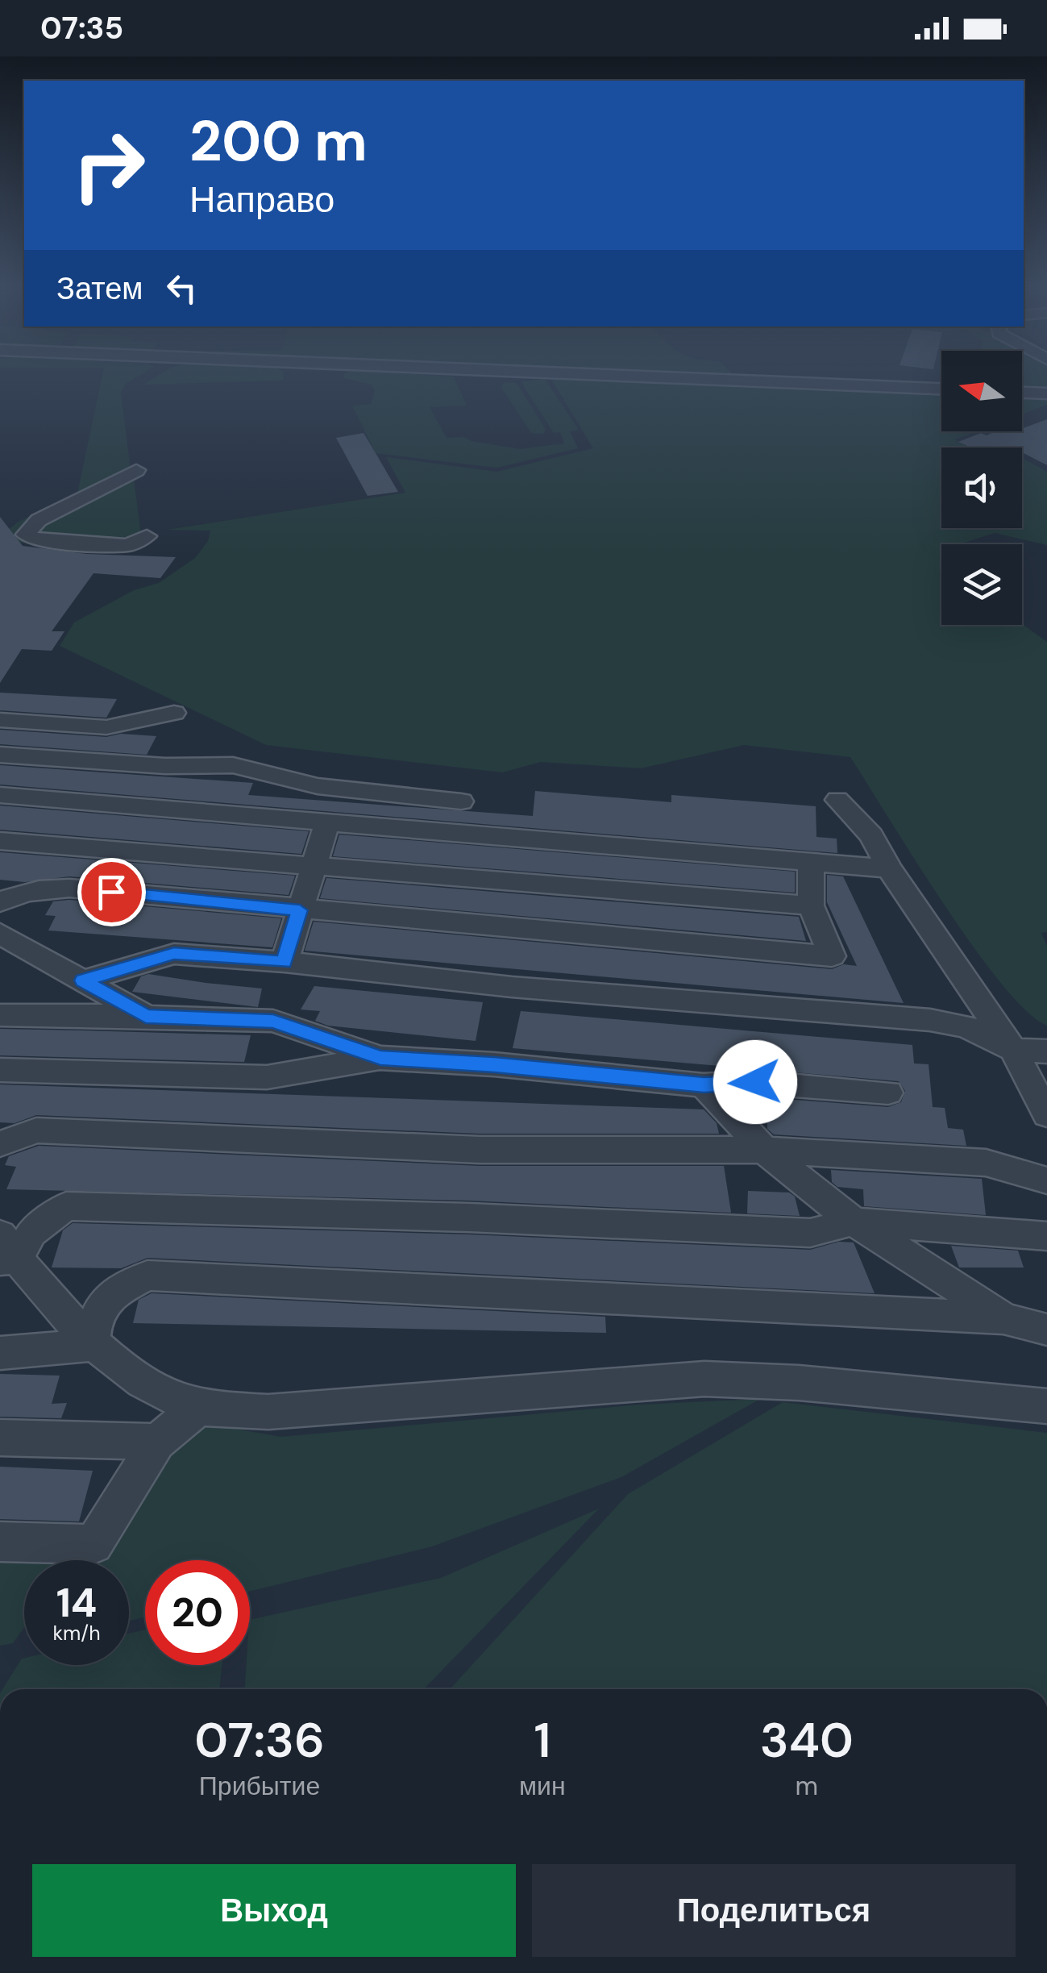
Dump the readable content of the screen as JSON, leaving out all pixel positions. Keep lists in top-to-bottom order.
{
  "north": "left",
  "page": {
    "status": "07:35",
    "turn": ["200 m", "Направо"],
    "then": "Затем",
    "speed": "14 km/h",
    "limit": "20",
    "eta": [
      "07:36",
      "Прибытие",
      "1",
      "мин",
      "340",
      "m"
    ],
    "buttons": ["Выход", "Поделиться"]
  }
}
